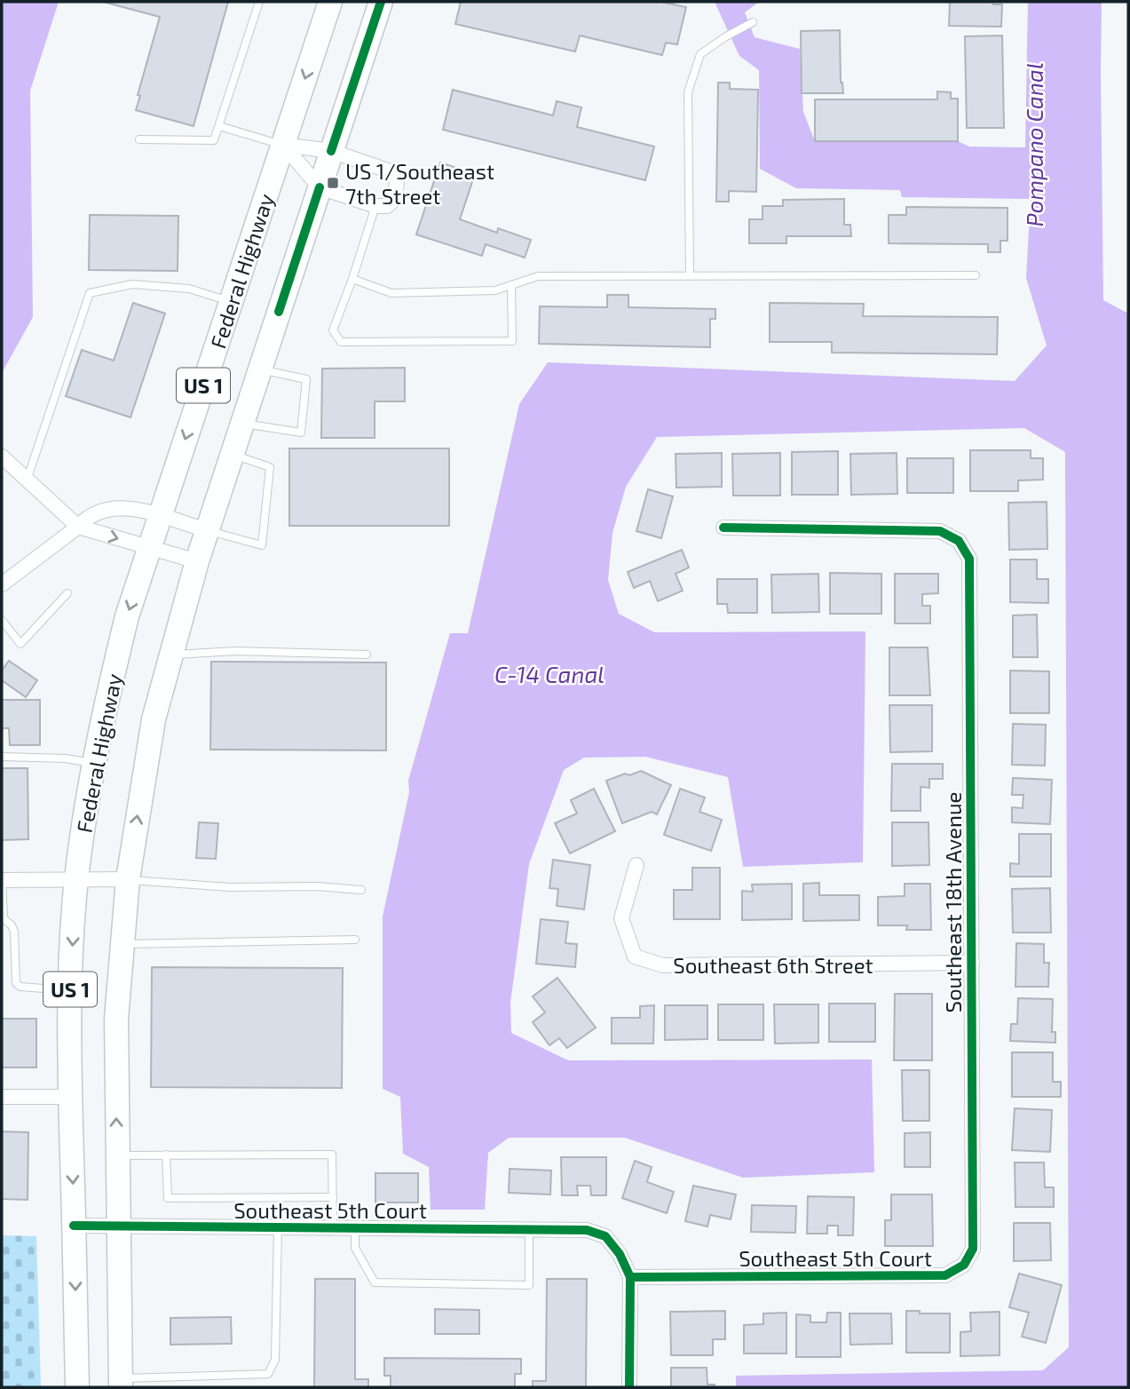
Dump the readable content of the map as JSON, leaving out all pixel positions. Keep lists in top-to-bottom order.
{
  "streets": {
    "main road": ["Federal Highway", "US 1"],
    "street": ["Southeast 18th Avenue", "Southeast 6th Street", "Southeast 5th Court"]
  },
  "crossings": [
    ["Federal Highway", "Southeast 5th Court"],
    ["US 1", "Southeast 5th Court"],
    ["Southeast 18th Avenue", "Southeast 6th Street"],
    ["Southeast 18th Avenue", "Southeast 5th Court"]
  ],
  "water": ["Pompano Canal", "C-14 Canal"],
  "places": {
    "transit": ["US 1/Southeast 7th Street"]
  }
}
